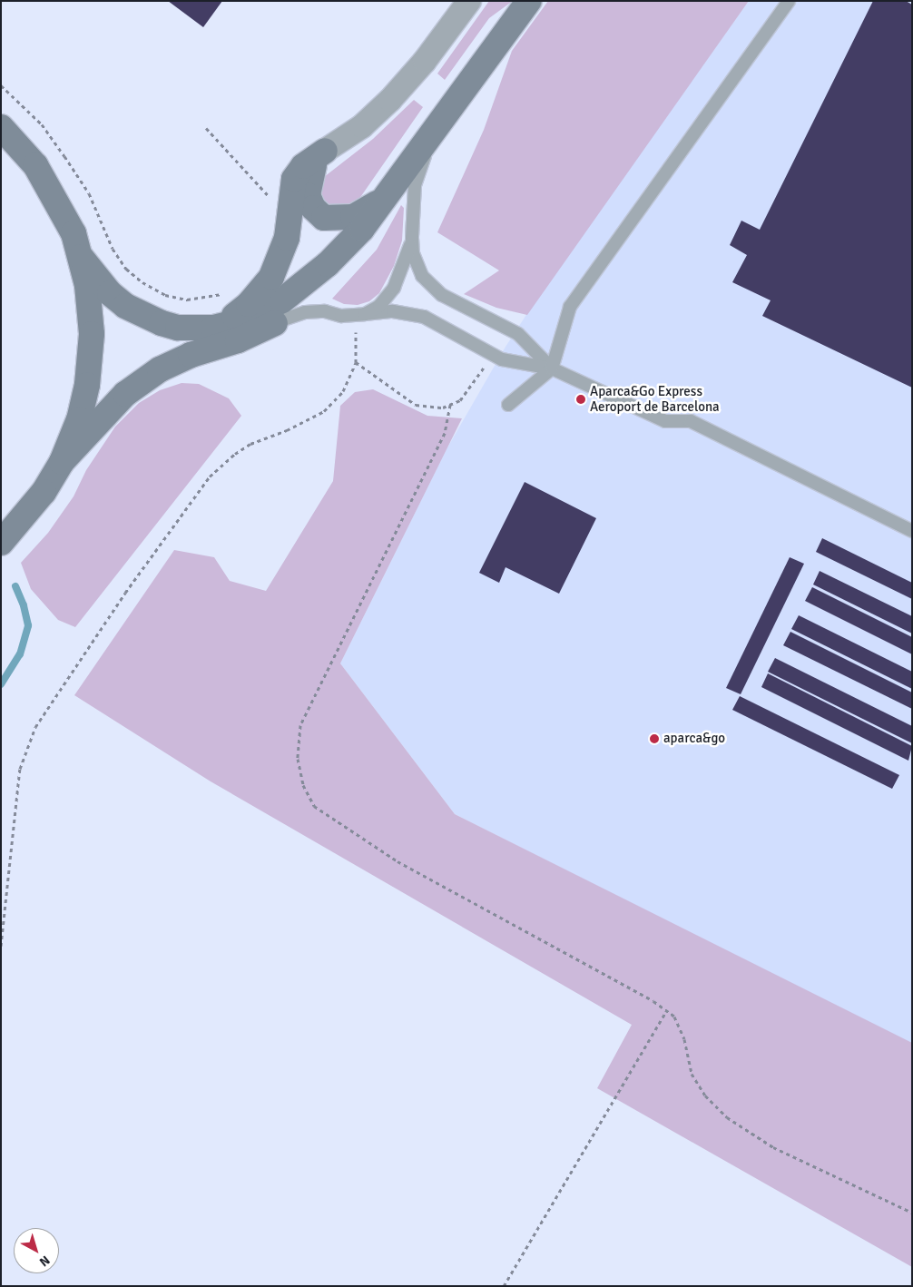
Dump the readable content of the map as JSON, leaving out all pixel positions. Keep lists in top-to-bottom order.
{
  "places": ["Aparca&Go Express Aeroport de Barcelona", "aparca&go"],
  "north": "bottom right"
}
